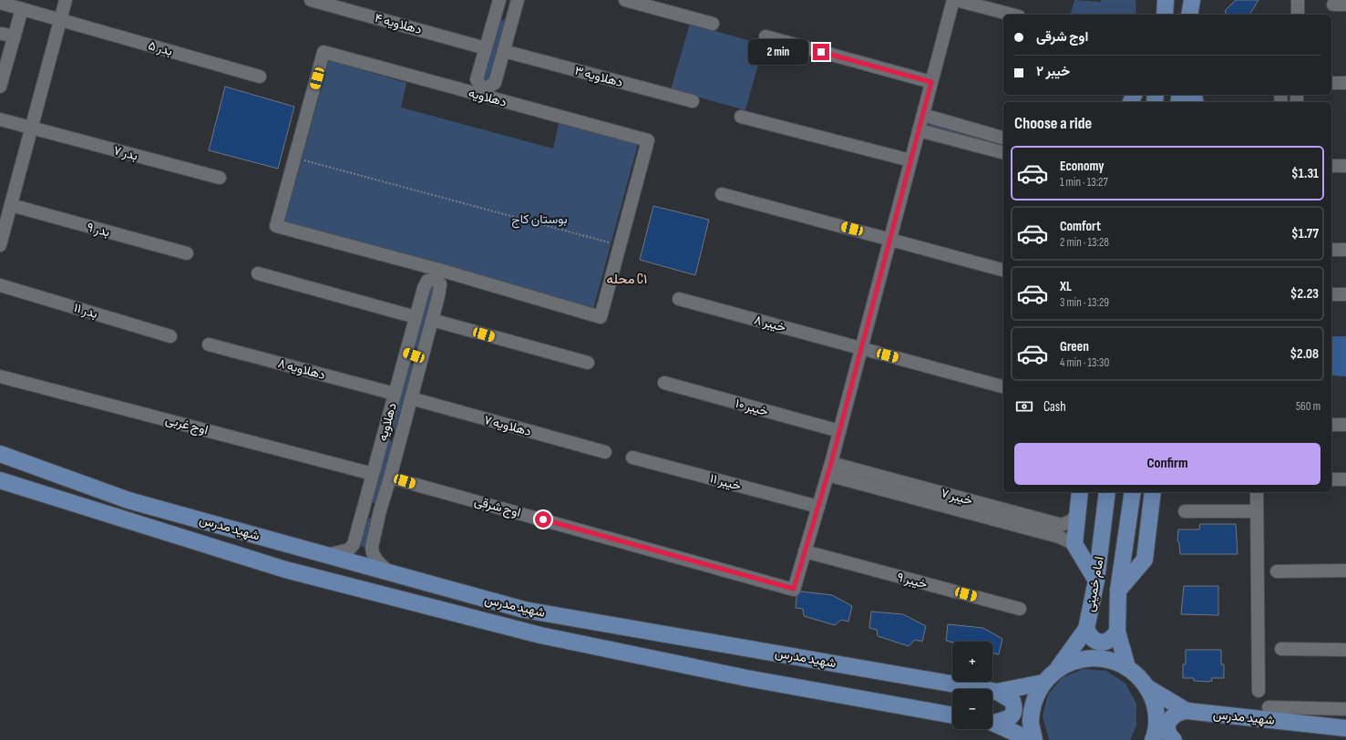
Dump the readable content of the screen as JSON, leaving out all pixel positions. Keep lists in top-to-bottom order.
{
  "streets": {
    "main road": ["شهید مدرس", "امام خمینی"],
    "street": [
      "دهلاویه ۴",
      "بدر ۵",
      "دهلاویه ۳",
      "دهلاویه",
      "بدر ۷",
      "بدر ۹",
      "بدر ۱۱",
      "خیبر ۸",
      "دهلاویه ۸",
      "خیبر ۱۰",
      "اوج غربی",
      "دهلاویه ۷",
      "خیبر ۱۱",
      "خیبر ۷",
      "اوج شرقی",
      "خیبر ۹"
    ]
  },
  "crossings": [
    ["دهلاویه ۴", "دهلاویه"],
    ["دهلاویه ۳", "دهلاویه"],
    ["دهلاویه", "دهلاویه ۸"],
    ["دهلاویه", "اوج غربی"],
    ["دهلاویه", "دهلاویه ۷"],
    ["دهلاویه", "اوج شرقی"],
    ["دهلاویه", "شهید مدرس"],
    ["اوج شرقی", "خیبر ۹"]
  ],
  "districts": ["محله C۱"],
  "parks": ["بوستان کاج"],
  "page": {
    "banner": ["اوج شرقی", "خیبر ۲"],
    "bubble": "2 min",
    "heading": "Choose a ride",
    "list": [
      {
        "name": "Economy",
        "note": "1 min · 13:27",
        "value": "$1.31"
      },
      {
        "name": "Comfort",
        "note": "2 min · 13:28",
        "value": "$1.77"
      },
      {
        "name": "XL",
        "note": "3 min · 13:29",
        "value": "$2.23"
      },
      {
        "name": "Green",
        "note": "4 min · 13:30",
        "value": "$2.08"
      }
    ],
    "pay": ["Cash", "560 m"],
    "buttons": "Confirm",
    "map_buttons": ["+", "−"]
  }
}
